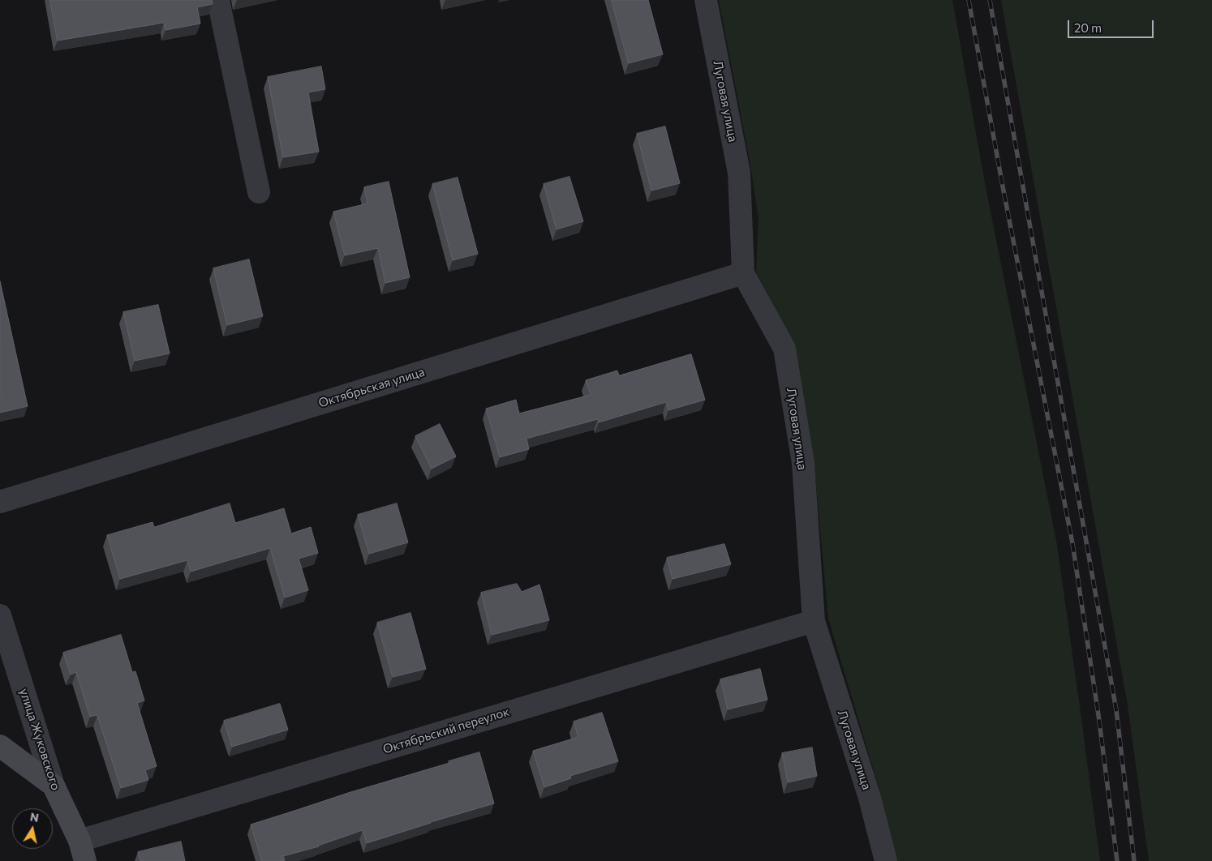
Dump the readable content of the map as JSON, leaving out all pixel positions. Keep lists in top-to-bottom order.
{
  "streets": {
    "street": [
      "Луговая улица",
      "Октябрьская улица",
      "Октябрьский переулок",
      "улица Жуковского"
    ]
  },
  "crossings": [
    ["Луговая улица", "Октябрьская улица"],
    ["Луговая улица", "Октябрьский переулок"],
    ["Октябрьский переулок", "улица Жуковского"]
  ],
  "scale_bar": "20 m",
  "north": "top"
}
